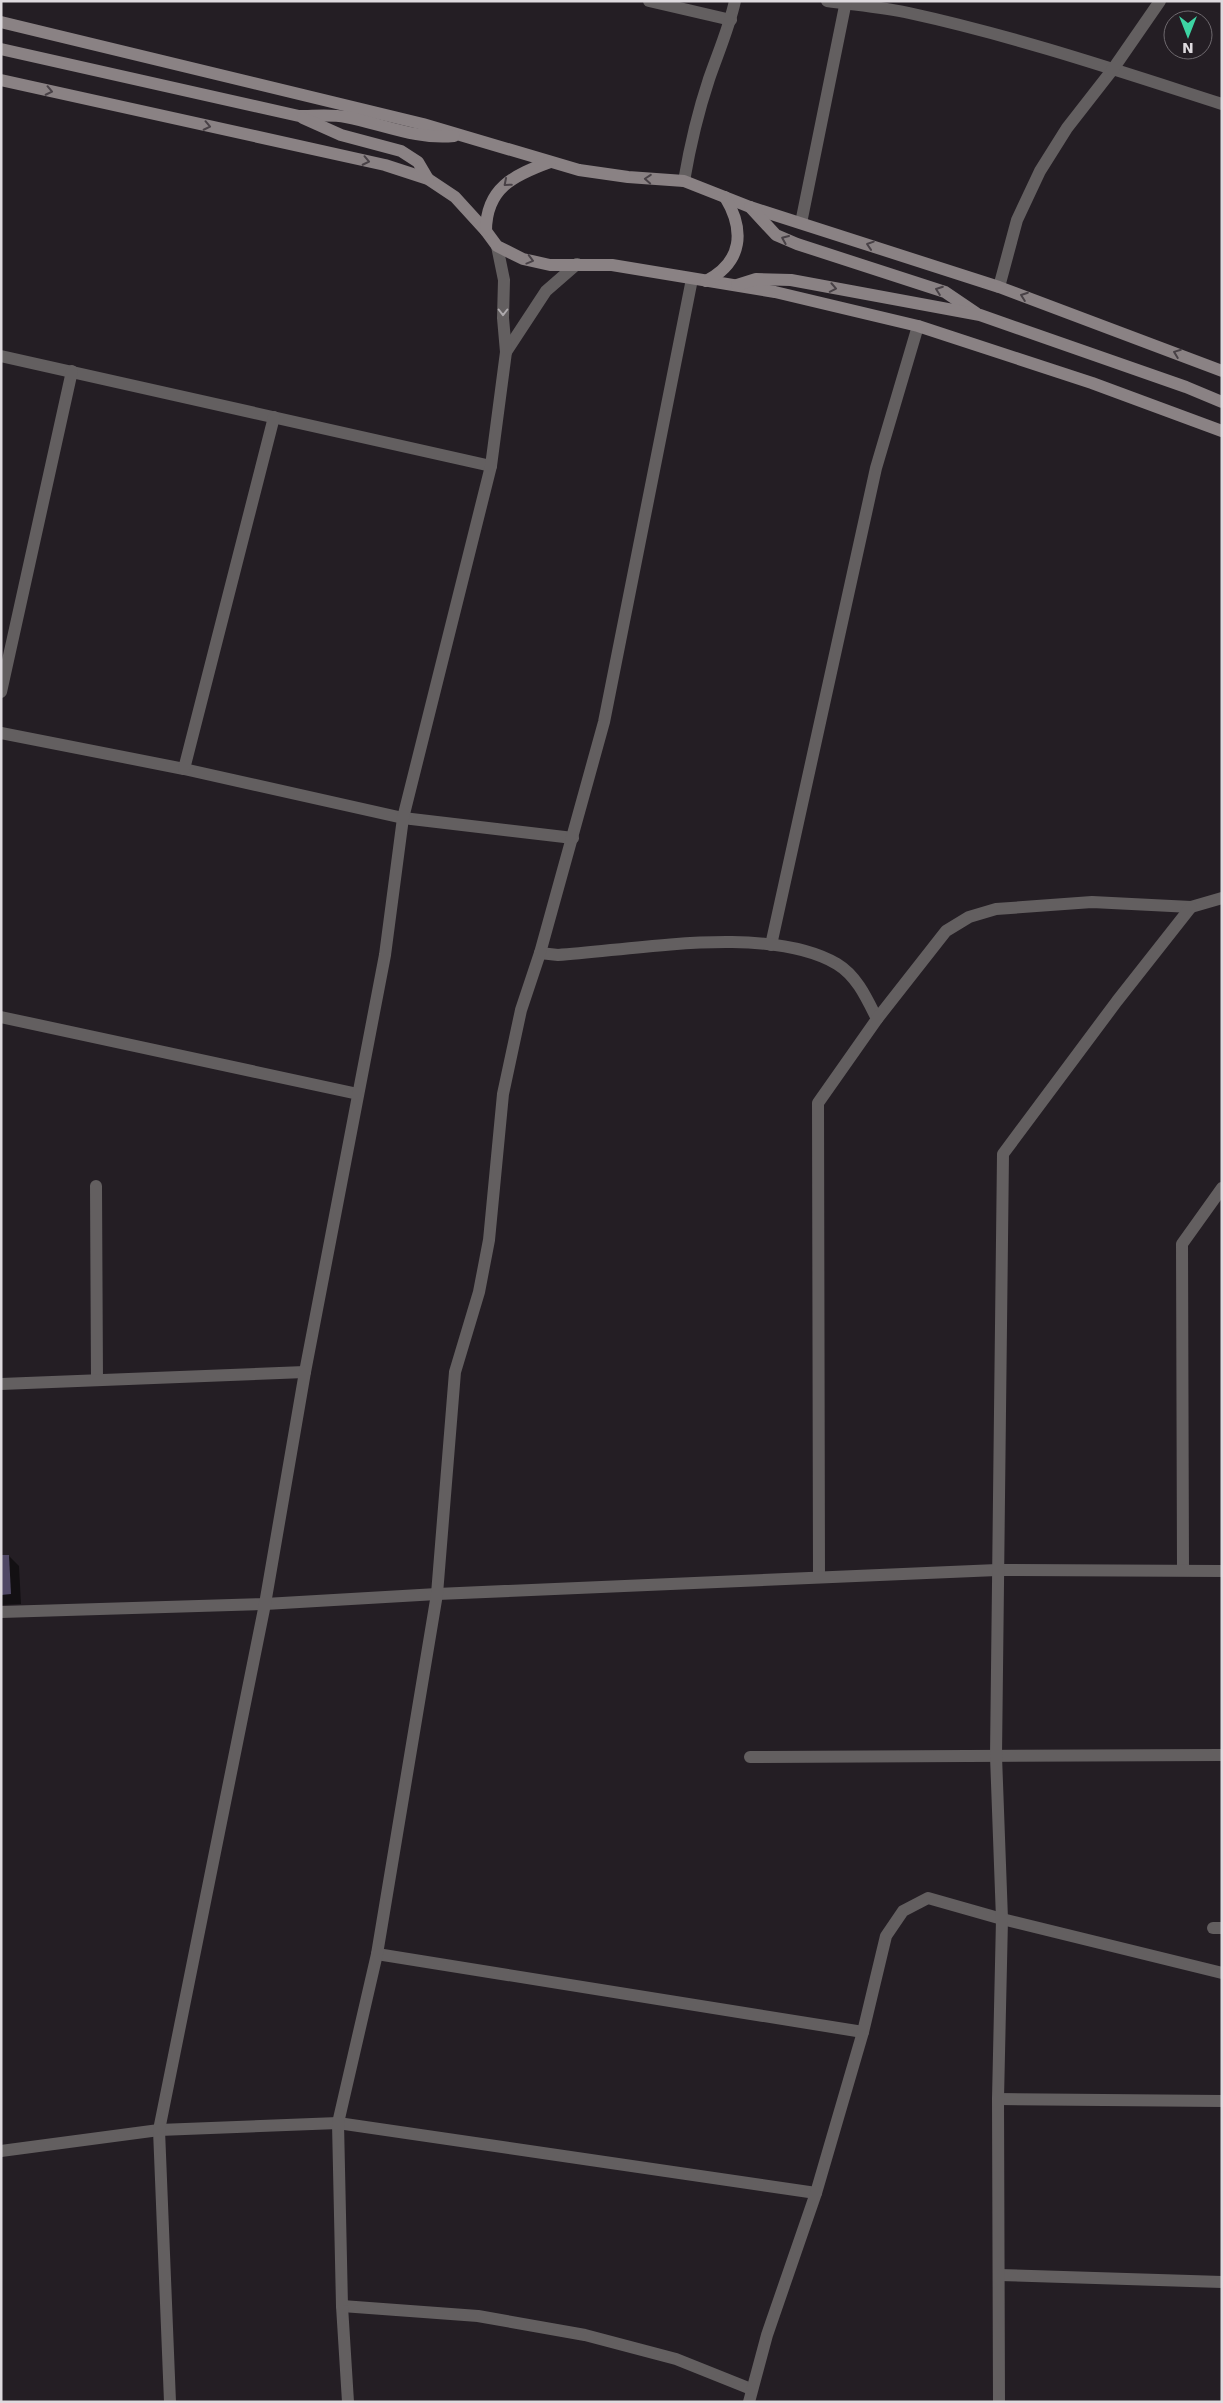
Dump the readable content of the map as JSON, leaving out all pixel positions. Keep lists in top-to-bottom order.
{
  "north": "bottom"
}
